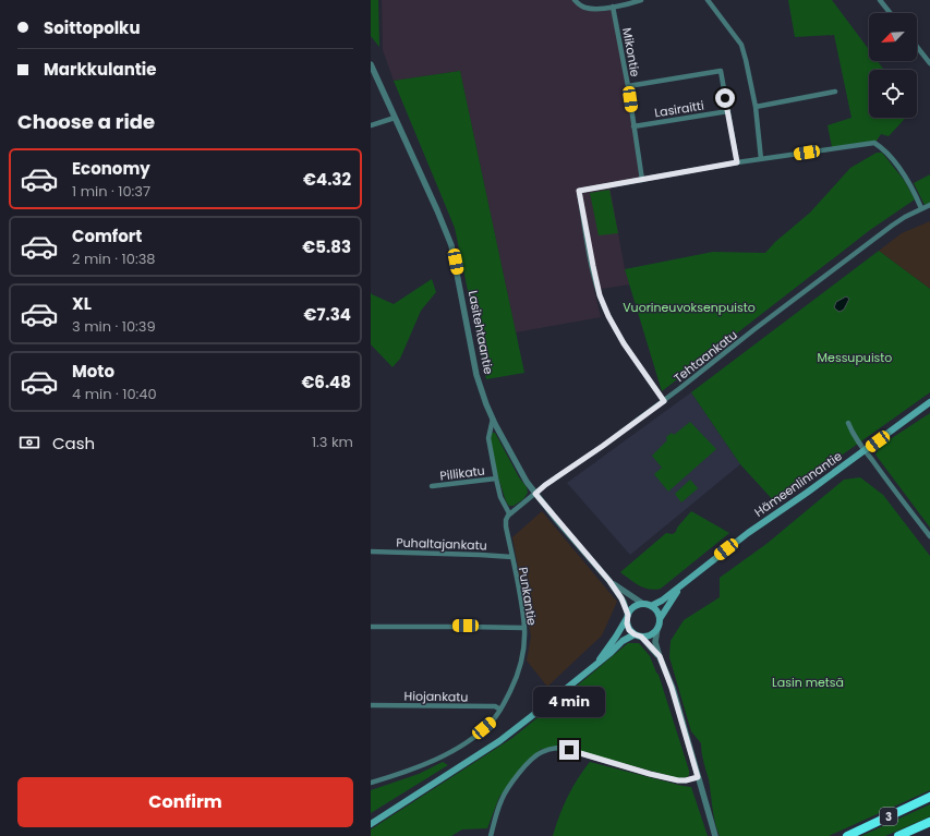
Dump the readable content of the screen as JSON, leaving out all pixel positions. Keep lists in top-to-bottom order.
{
  "streets": {
    "highway": ["3"],
    "main road": ["Hämeenlinnantie"],
    "street": [
      "Mikontie",
      "Lasiraitti",
      "Lasitehtaantie",
      "Tehtaankatu",
      "Pillikatu",
      "Puhaltajankatu",
      "Punkantie",
      "Hiojankatu"
    ]
  },
  "crossings": [
    ["Mikontie", "Lasiraitti"],
    ["Lasitehtaantie", "Tehtaankatu"],
    ["Lasitehtaantie", "Hämeenlinnantie"],
    ["Lasitehtaantie", "Punkantie"],
    ["Pillikatu", "Punkantie"],
    ["Puhaltajankatu", "Punkantie"],
    ["Punkantie", "Hiojankatu"]
  ],
  "parks": ["Vuorineuvoksenpuisto", "Messupuisto", "Lasin metsä"],
  "north": "bottom left",
  "page": {
    "banner": ["Soittopolku", "Markkulantie"],
    "heading": "Choose a ride",
    "list": [
      {
        "name": "Economy",
        "note": "1 min · 10:37",
        "value": "€4.32"
      },
      {
        "name": "Comfort",
        "note": "2 min · 10:38",
        "value": "€5.83"
      },
      {
        "name": "XL",
        "note": "3 min · 10:39",
        "value": "€7.34"
      },
      {
        "name": "Moto",
        "note": "4 min · 10:40",
        "value": "€6.48"
      }
    ],
    "pay": ["Cash", "1.3 km"],
    "bubble": "4 min",
    "buttons": "Confirm"
  }
}
